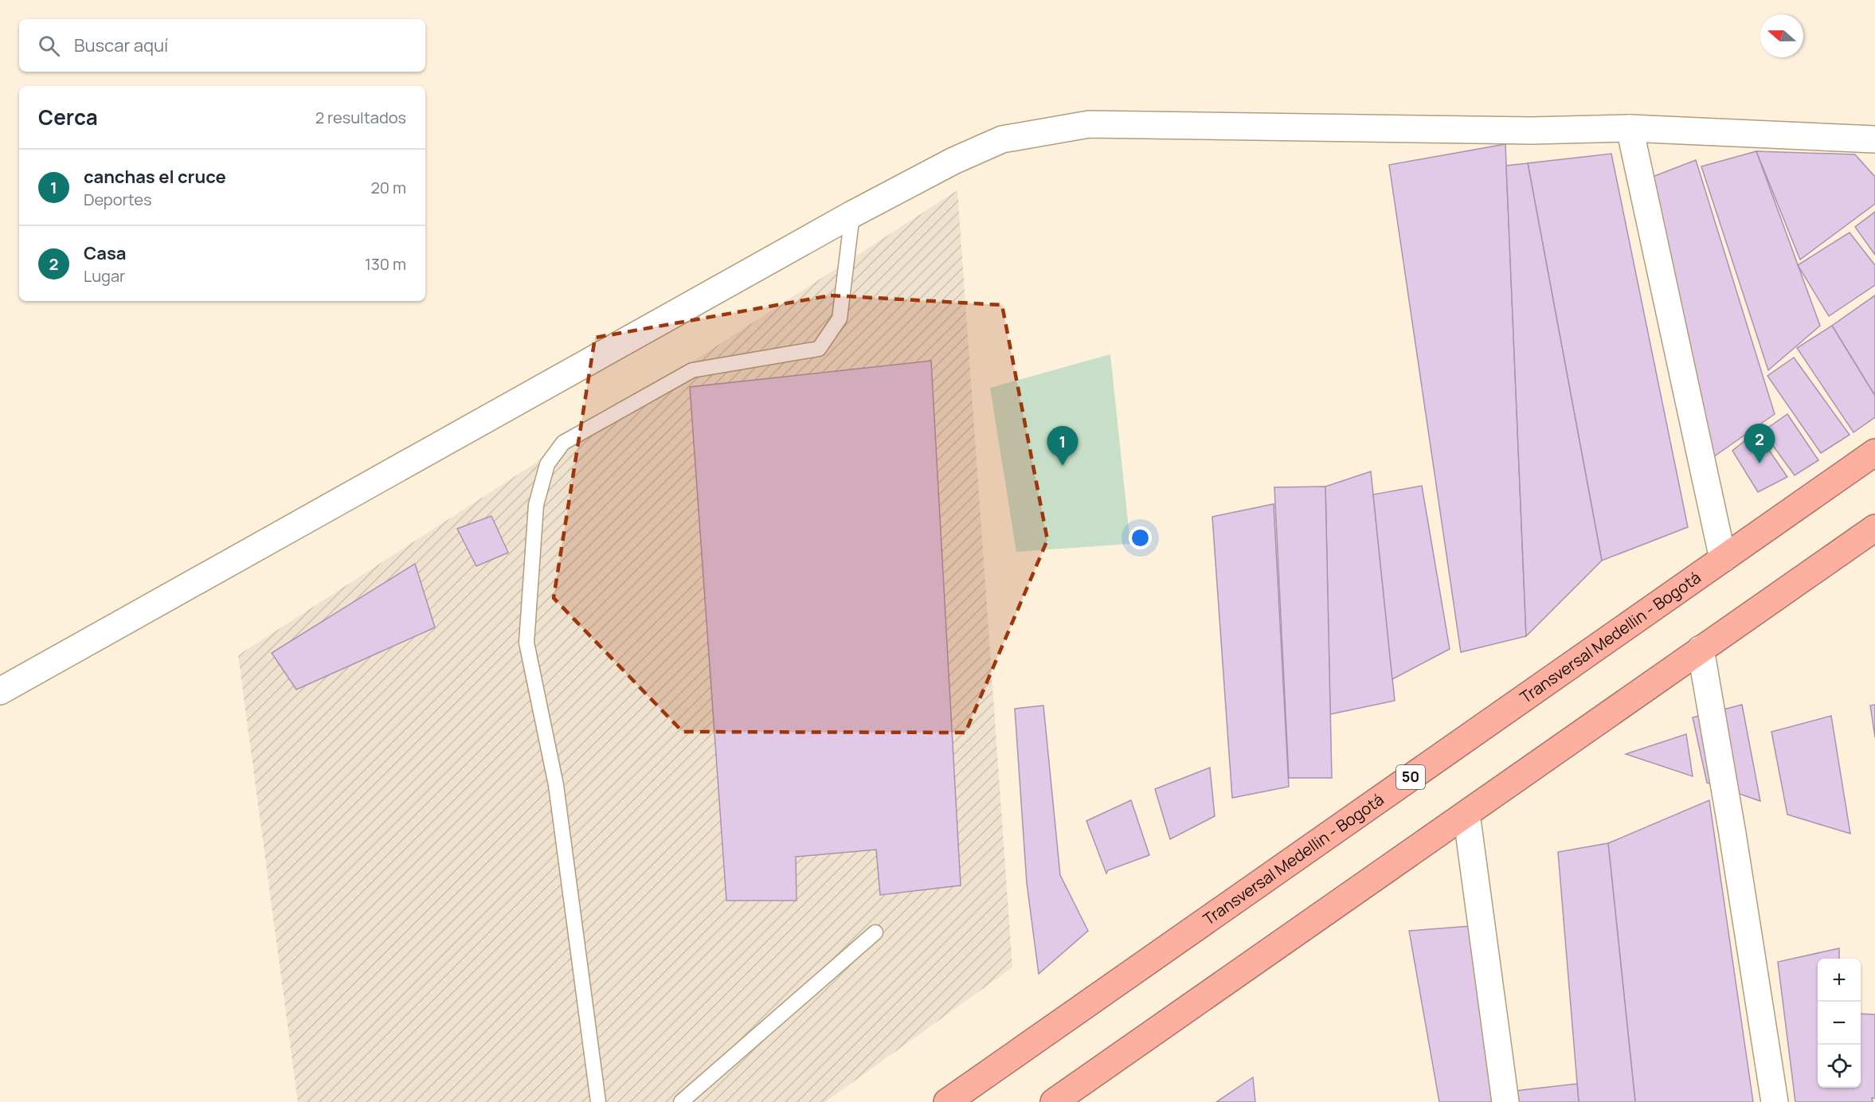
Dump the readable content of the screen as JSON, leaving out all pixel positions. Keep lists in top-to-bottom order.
{
  "streets": {
    "highway": ["Transversal Medellin - Bogotá", "50"]
  },
  "north": "left",
  "page": {
    "search": "Buscar aquí",
    "heading": ["Cerca", "2 resultados"],
    "list": [
      {
        "mark": "1",
        "name": "canchas el cruce",
        "note": "Deportes",
        "value": "20 m"
      },
      {
        "mark": "2",
        "name": "Casa",
        "note": "Lugar",
        "value": "130 m"
      }
    ],
    "pins": ["2", "1"],
    "map_buttons": ["+", "−"]
  }
}
